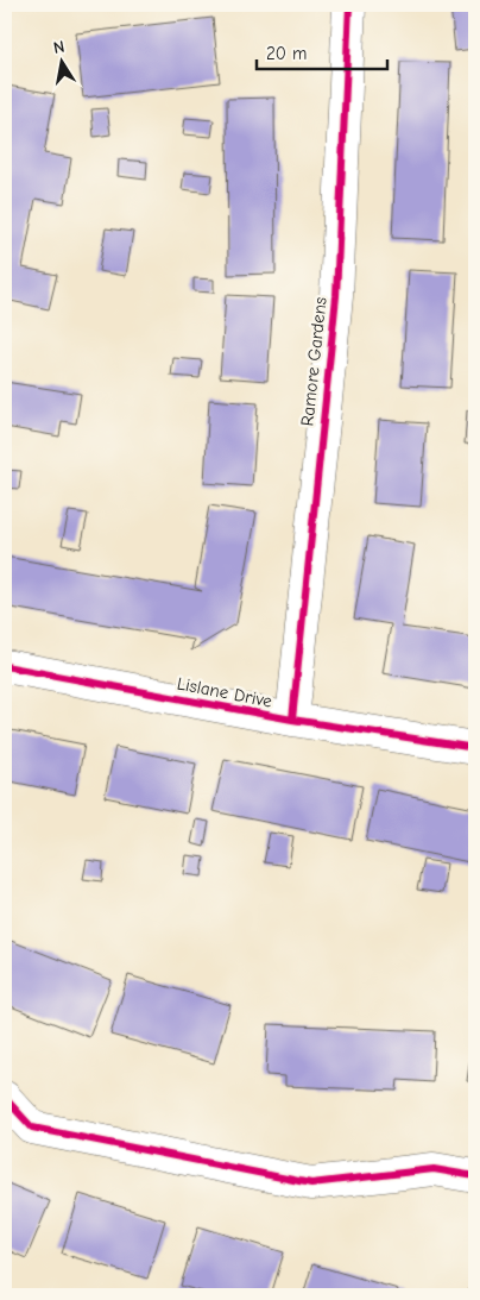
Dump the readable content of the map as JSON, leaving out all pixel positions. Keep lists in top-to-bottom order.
{
  "streets": {
    "street": ["Ramore Gardens", "Lislane Drive"]
  },
  "crossings": [
    ["Ramore Gardens", "Lislane Drive"]
  ],
  "scale_bar": "20 m",
  "north": "top"
}
